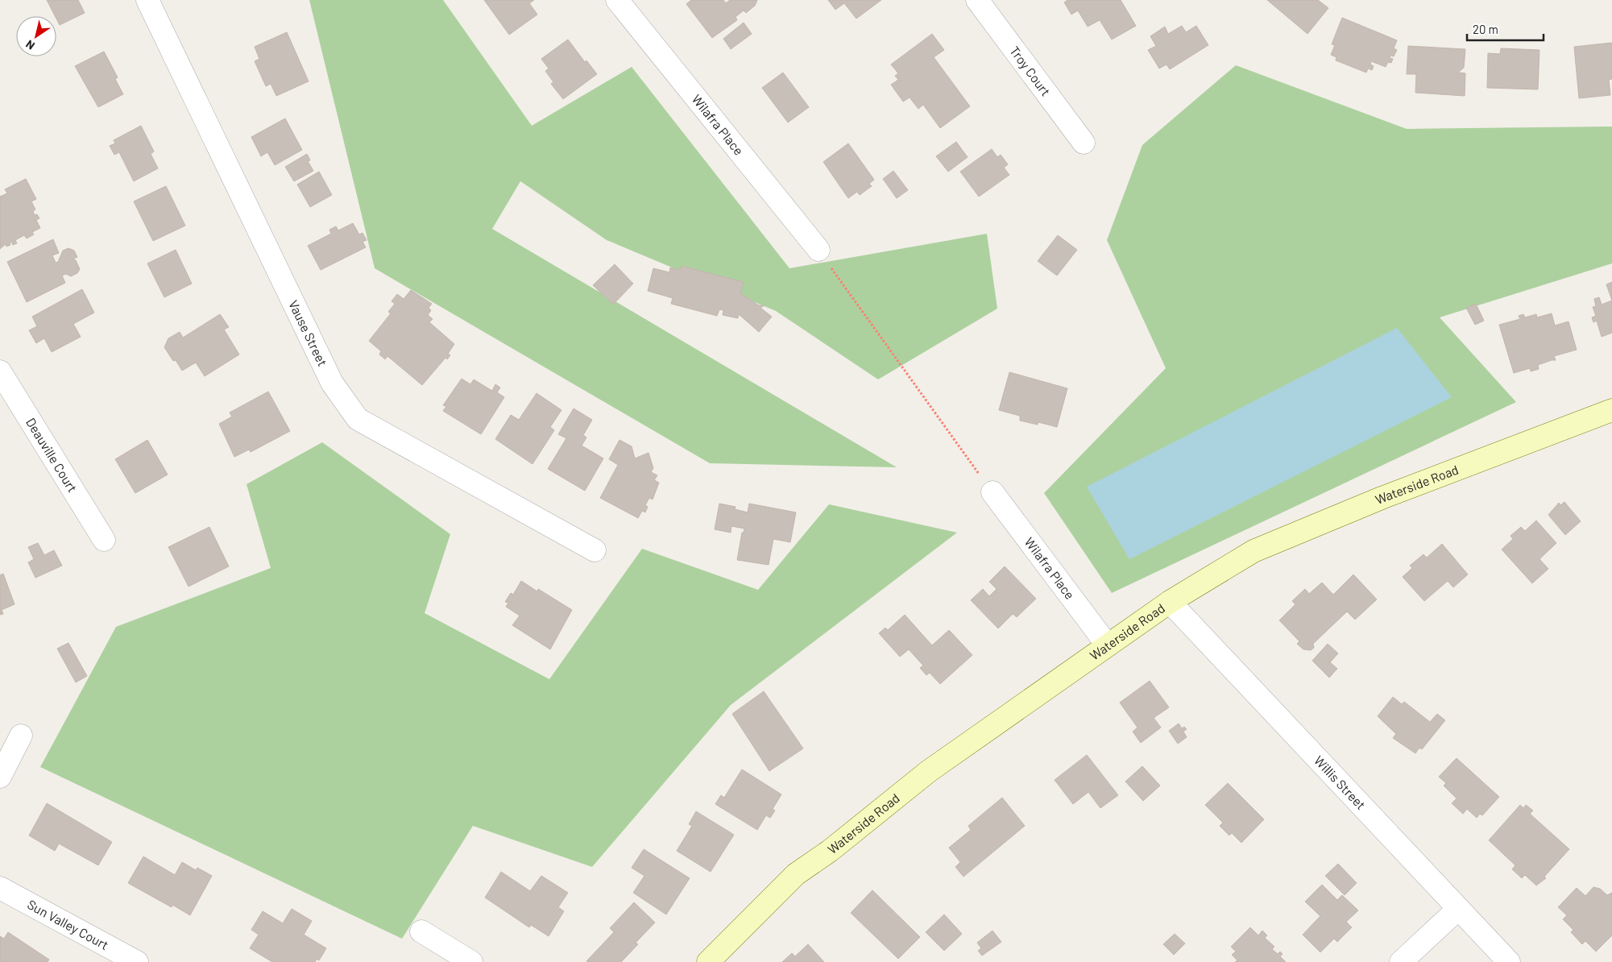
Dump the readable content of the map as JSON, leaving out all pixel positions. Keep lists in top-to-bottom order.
{
  "streets": {
    "main road": ["Waterside Road"],
    "street": [
      "Troy Court",
      "Wilafra Place",
      "Vause Street",
      "Deauville Court",
      "Willis Street",
      "Sun Valley Court"
    ]
  },
  "crossings": [
    ["Wilafra Place", "Waterside Road"],
    ["Waterside Road", "Willis Street"]
  ],
  "scale_bar": "20 m",
  "north": "bottom left"
}
